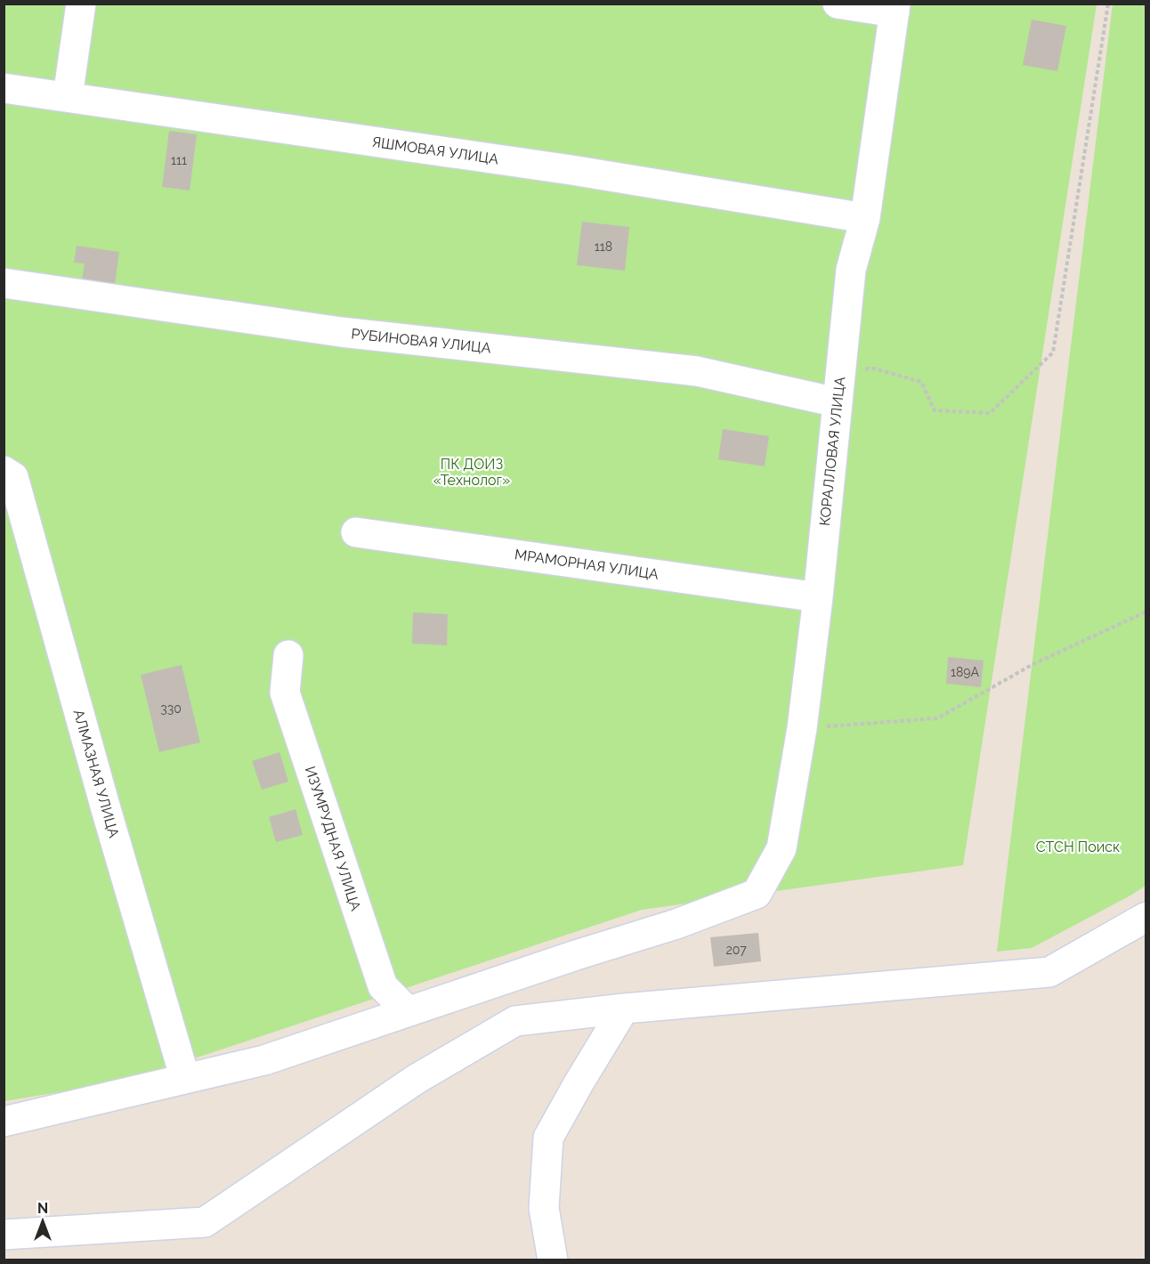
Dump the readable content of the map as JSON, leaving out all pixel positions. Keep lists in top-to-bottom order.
{
  "streets": {
    "street": [
      "ЯШМОВАЯ УЛИЦА",
      "РУБИНОВАЯ УЛИЦА",
      "КОРАЛЛОВАЯ УЛИЦА",
      "МРАМОРНАЯ УЛИЦА",
      "АЛМАЗНАЯ УЛИЦА",
      "ИЗУМРУДНАЯ УЛИЦА"
    ]
  },
  "crossings": [
    ["ЯШМОВАЯ УЛИЦА", "КОРАЛЛОВАЯ УЛИЦА"],
    ["РУБИНОВАЯ УЛИЦА", "КОРАЛЛОВАЯ УЛИЦА"],
    ["КОРАЛЛОВАЯ УЛИЦА", "МРАМОРНАЯ УЛИЦА"],
    ["КОРАЛЛОВАЯ УЛИЦА", "ИЗУМРУДНАЯ УЛИЦА"]
  ],
  "parks": ["ПК ДОИЗ «Технолог»", "СТСН Поиск"],
  "house_numbers": [
    "111",
    "118",
    "189А",
    "330",
    "207"
  ],
  "north": "top"
}
